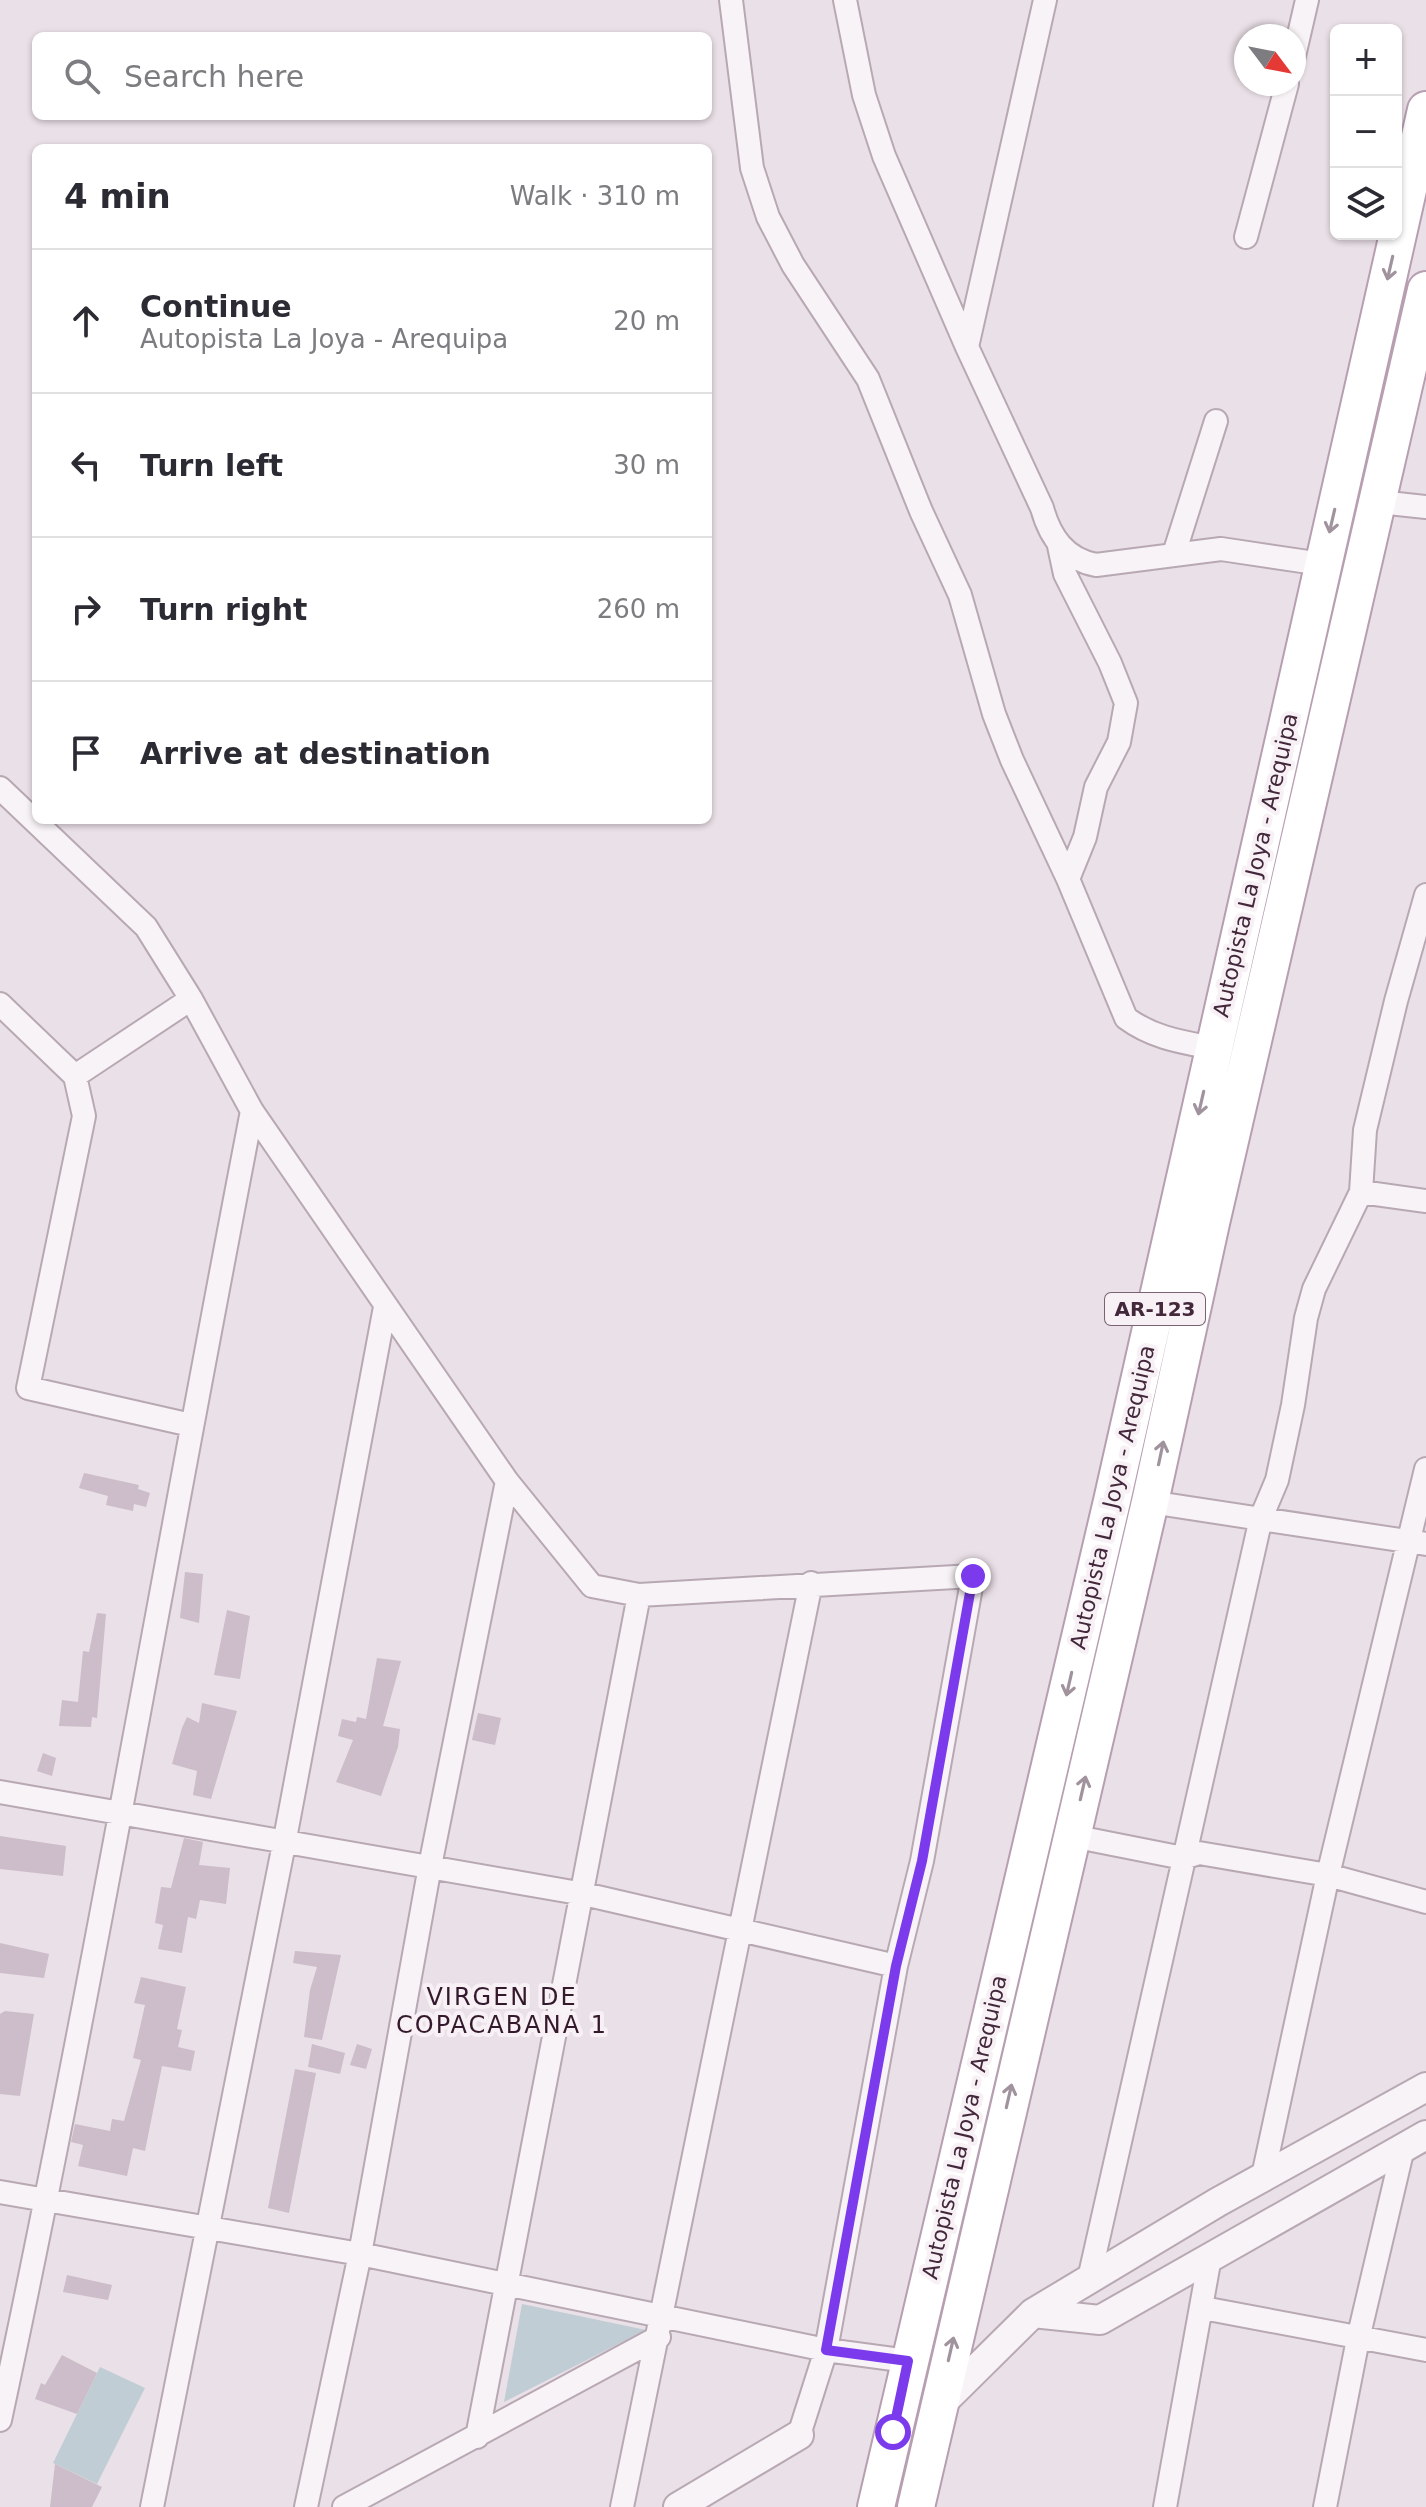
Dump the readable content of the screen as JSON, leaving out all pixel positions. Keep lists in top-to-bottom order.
{
  "streets": {
    "main road": ["Autopista La Joya - Arequipa", "AR-123"]
  },
  "districts": ["VIRGEN DE COPACABANA 1"],
  "north": "bottom right",
  "page": {
    "map_buttons": ["+", "−"],
    "search": "Search here",
    "heading": ["4 min", "Walk · 310 m"],
    "list": [
      ["Continue", "Autopista La Joya - Arequipa", "20 m"],
      ["Turn left", "30 m"],
      ["Turn right", "260 m"],
      "Arrive at destination"
    ]
  }
}
